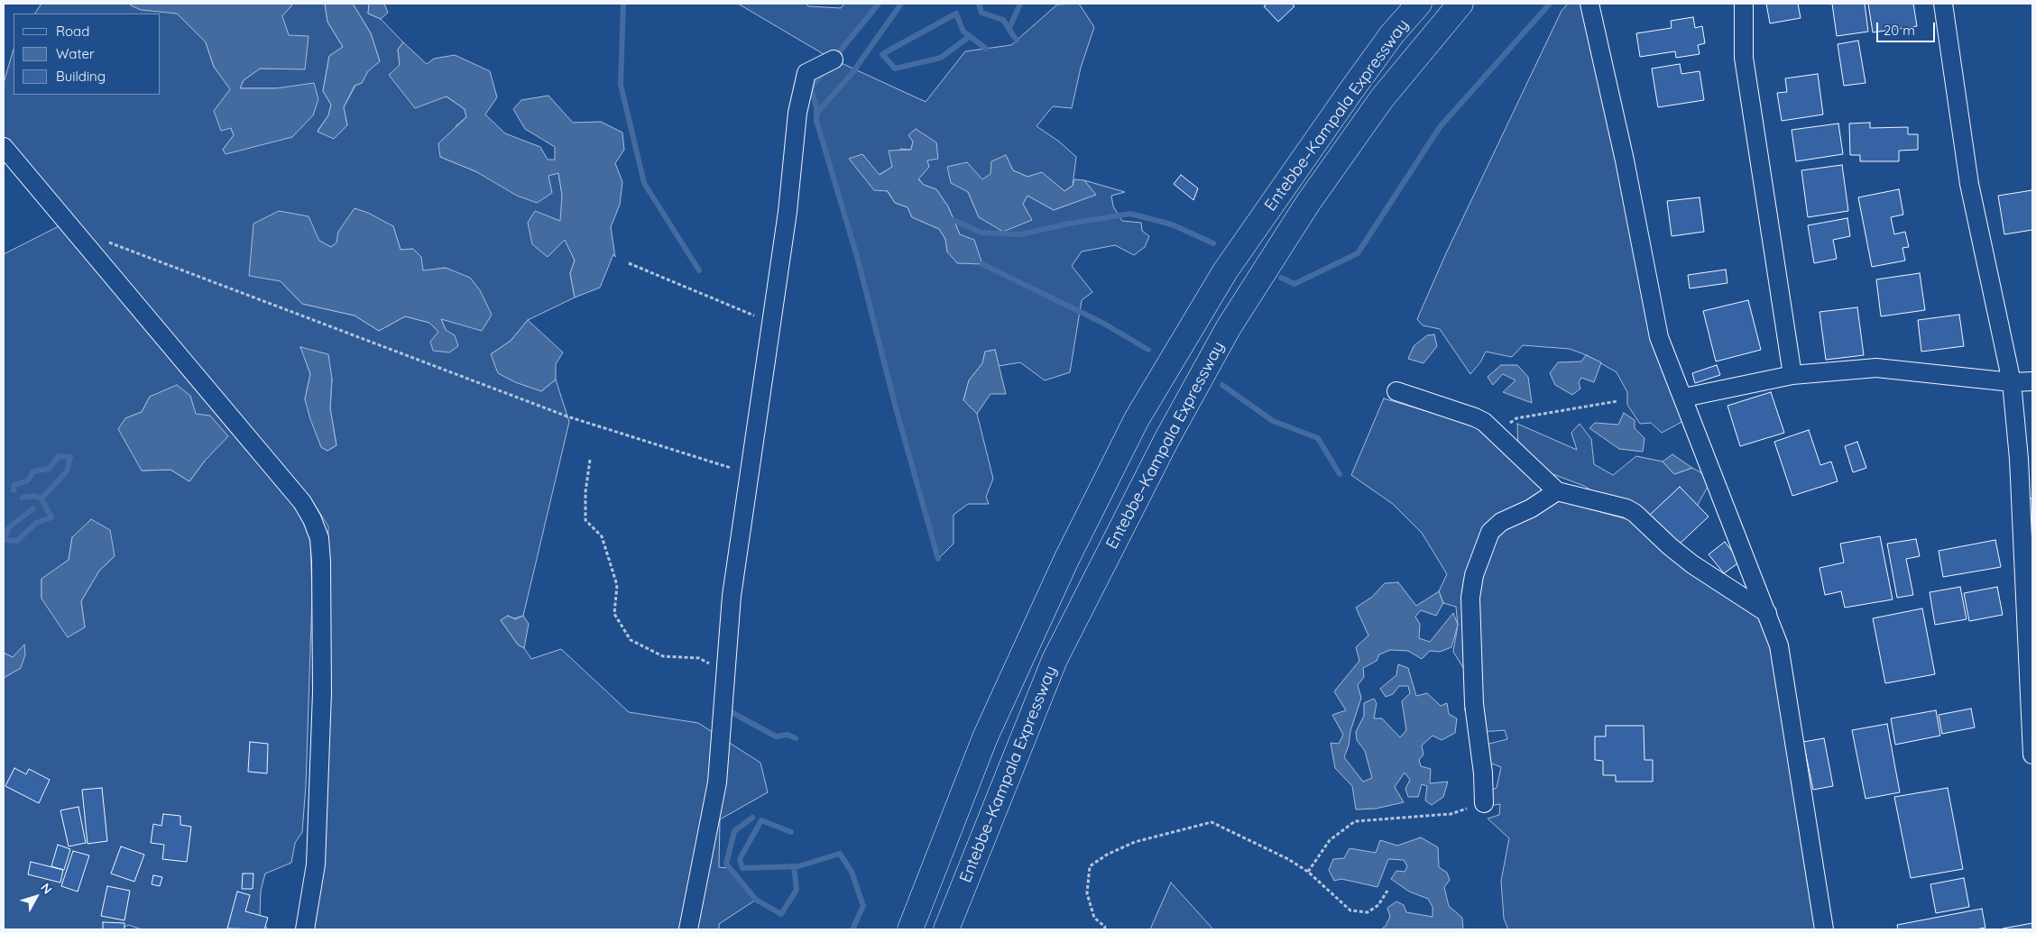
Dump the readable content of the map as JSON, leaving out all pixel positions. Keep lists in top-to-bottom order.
{
  "streets": {
    "highway": ["Entebbe–Kampala Expressway"]
  },
  "legend": ["Road", "Water", "Building"],
  "scale_bar": "20 m",
  "north": "top right"
}
